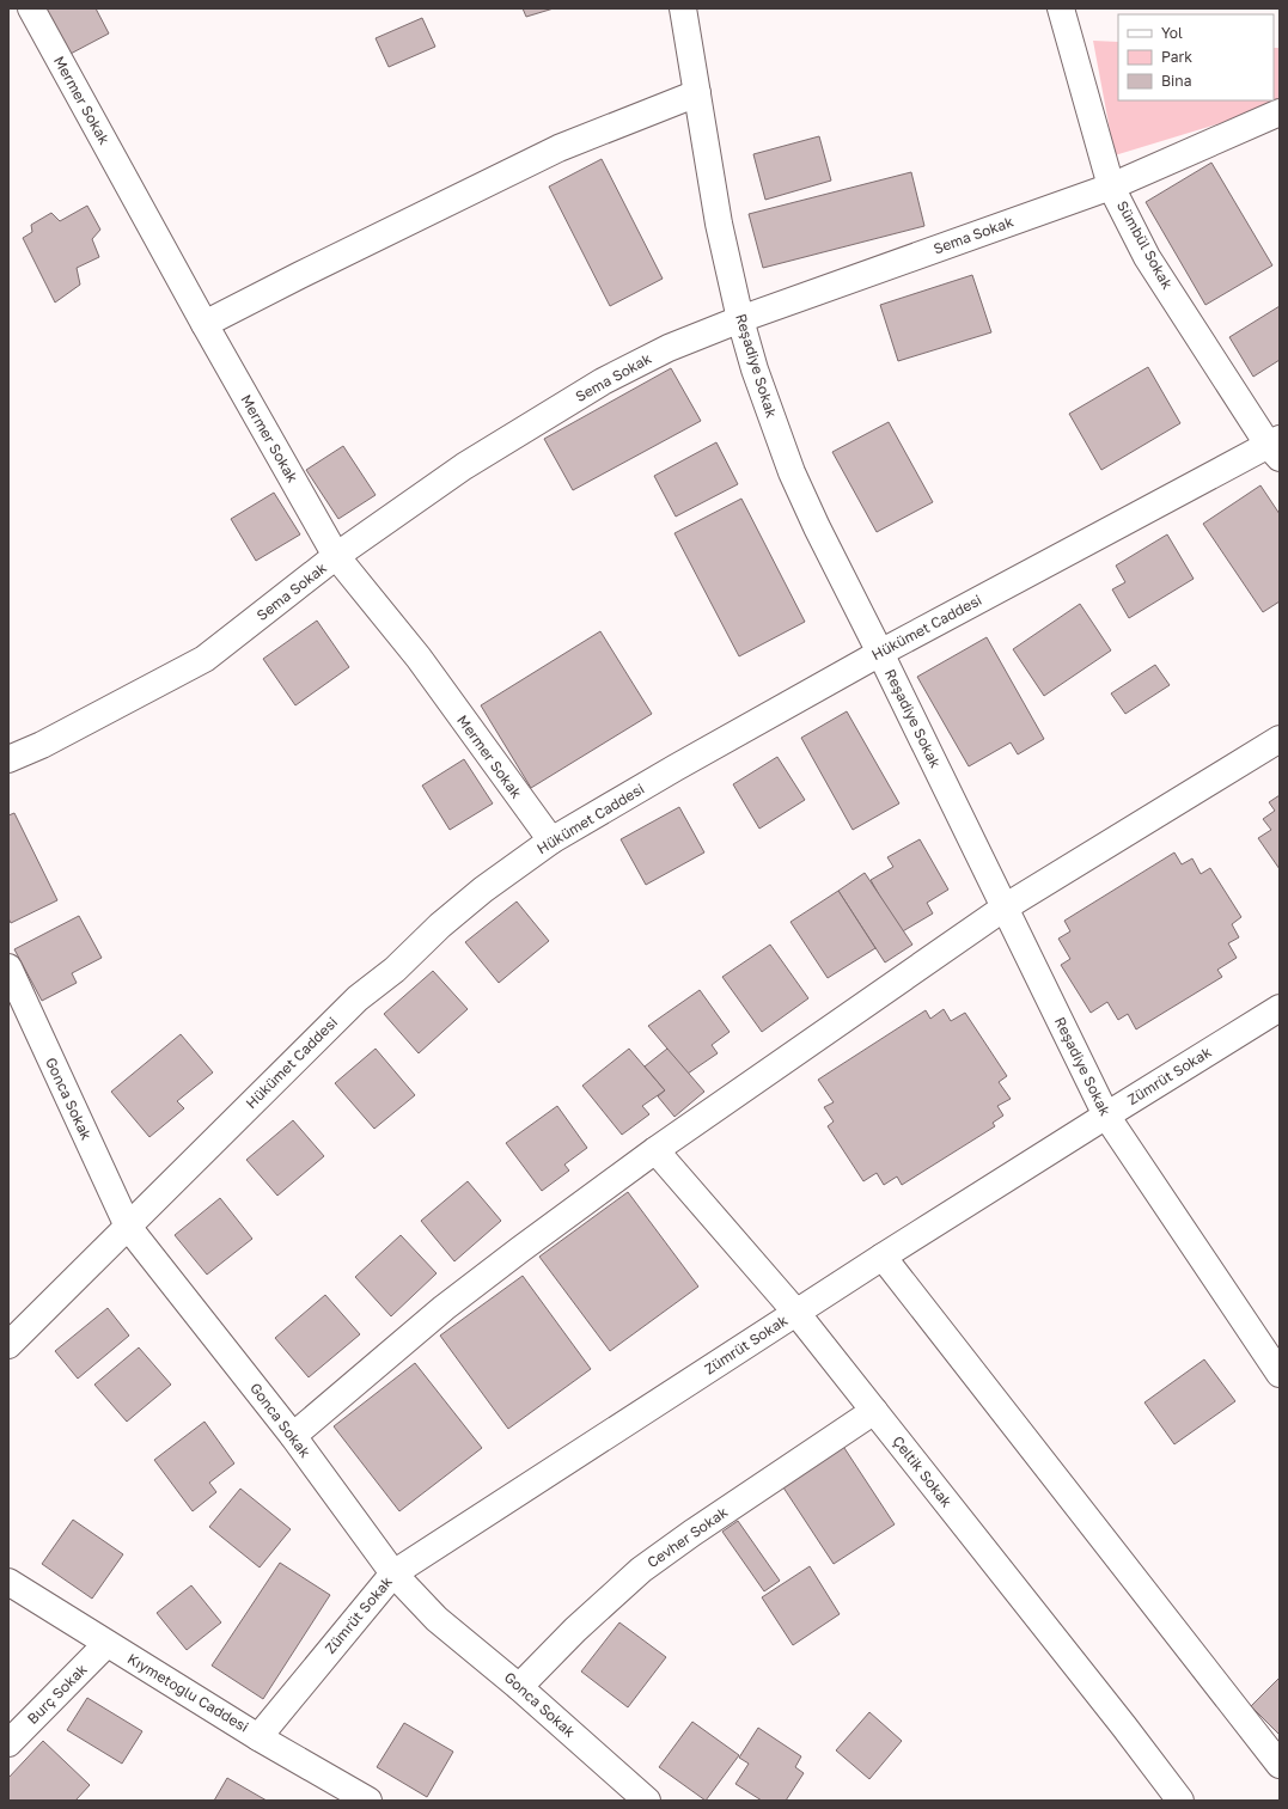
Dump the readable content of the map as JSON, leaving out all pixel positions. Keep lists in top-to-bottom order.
{
  "streets": {
    "street": [
      "Mermer Sokak",
      "Sema Sokak",
      "Sümbül Sokak",
      "Reşadiye Sokak",
      "Hükümet Caddesi",
      "Zümrüt Sokak",
      "Gonca Sokak",
      "Çeltik Sokak",
      "Cevher Sokak",
      "Kıymetoğlu Caddesi",
      "Burç Sokak"
    ]
  },
  "crossings": [
    ["Mermer Sokak", "Sema Sokak"],
    ["Mermer Sokak", "Hükümet Caddesi"],
    ["Sema Sokak", "Sümbül Sokak"],
    ["Sema Sokak", "Reşadiye Sokak"],
    ["Sümbül Sokak", "Hükümet Caddesi"],
    ["Reşadiye Sokak", "Hükümet Caddesi"],
    ["Reşadiye Sokak", "Zümrüt Sokak"],
    ["Hükümet Caddesi", "Gonca Sokak"],
    ["Zümrüt Sokak", "Gonca Sokak"],
    ["Zümrüt Sokak", "Çeltik Sokak"],
    ["Zümrüt Sokak", "Kıymetoğlu Caddesi"],
    ["Gonca Sokak", "Cevher Sokak"],
    ["Çeltik Sokak", "Cevher Sokak"],
    ["Kıymetoğlu Caddesi", "Burç Sokak"]
  ],
  "legend": ["Yol", "Park", "Bina"]
}
